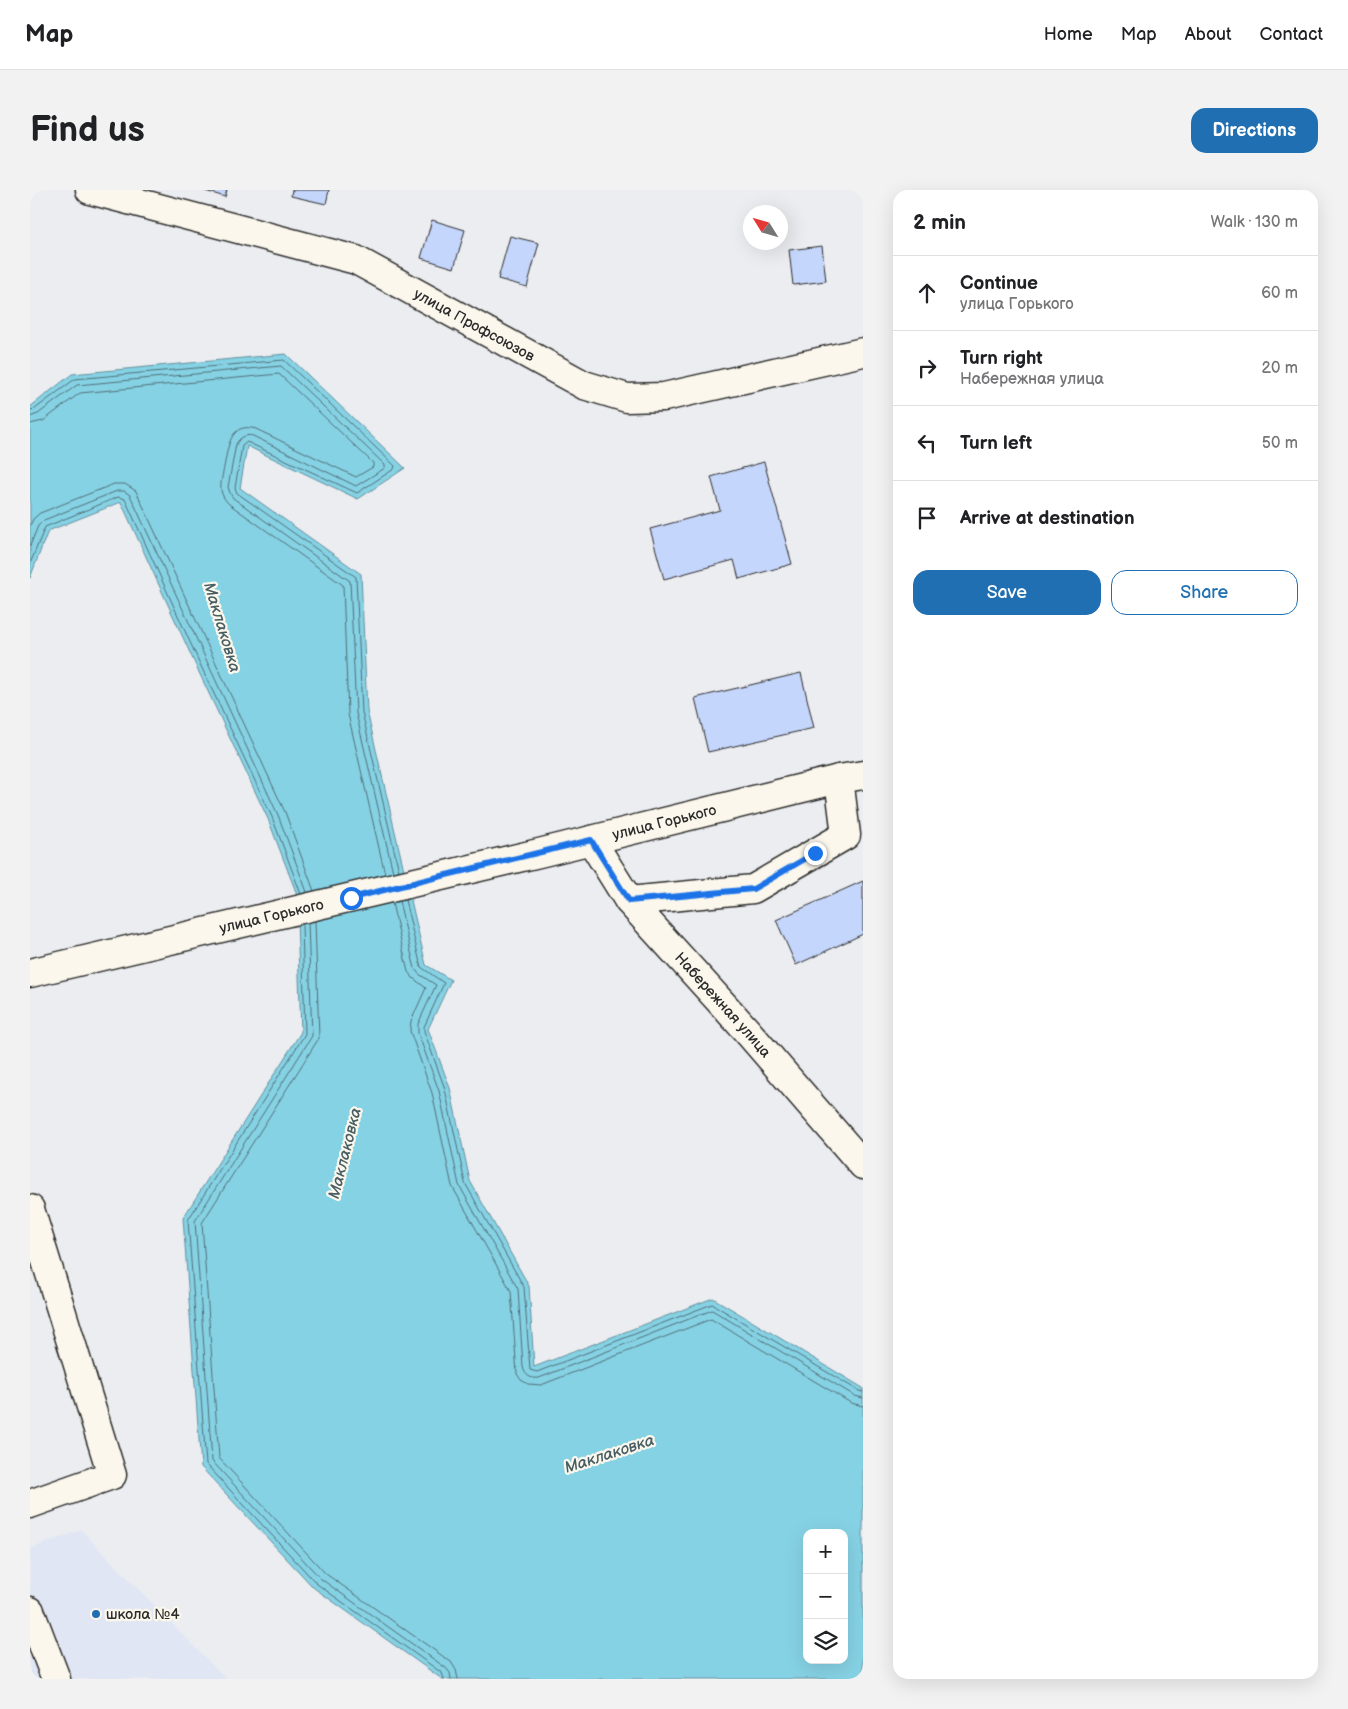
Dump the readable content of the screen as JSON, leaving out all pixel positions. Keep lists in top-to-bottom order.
{
  "streets": {
    "street": ["улица Профсоюзов", "улица Горького", "Набережная улица"]
  },
  "crossings": [
    ["улица Горького", "Набережная улица"]
  ],
  "water": ["Маклаковка"],
  "places": ["школа №4"],
  "north": "top left",
  "page": {
    "header": "Map",
    "nav": [
      "Home",
      "Map",
      "About",
      "Contact"
    ],
    "buttons": [
      "Directions",
      ["Save", "Share"]
    ],
    "title": "Find us",
    "heading": ["2 min", "Walk · 130 m"],
    "list": [
      ["Continue", "улица Горького", "60 m"],
      ["Turn right", "Набережная улица", "20 m"],
      ["Turn left", "50 m"],
      "Arrive at destination"
    ],
    "map_buttons": ["+", "−"]
  }
}
